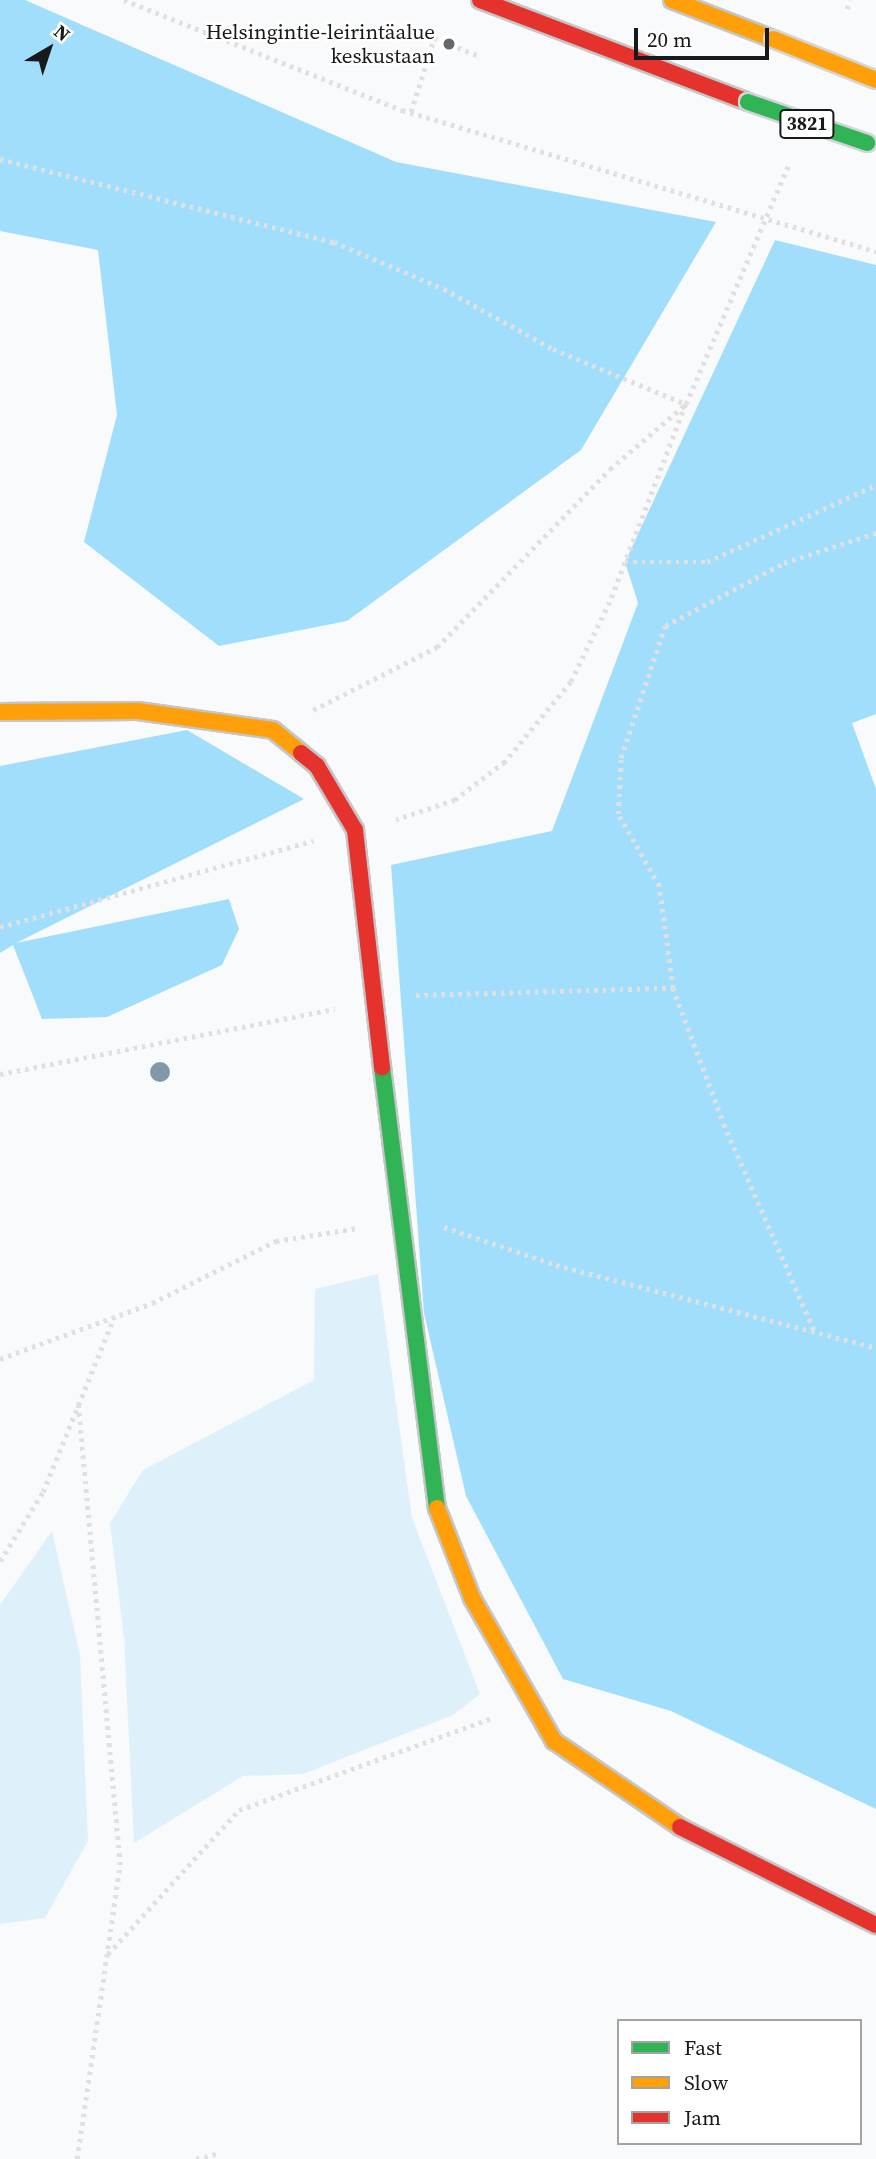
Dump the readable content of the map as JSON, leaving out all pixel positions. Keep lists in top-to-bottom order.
{
  "streets": {
    "street": ["3821"]
  },
  "places": ["Helsingintie-leirintäalue keskustaan"],
  "legend": ["Fast", "Slow", "Jam"],
  "scale_bar": "20 m",
  "north": "top right"
}
